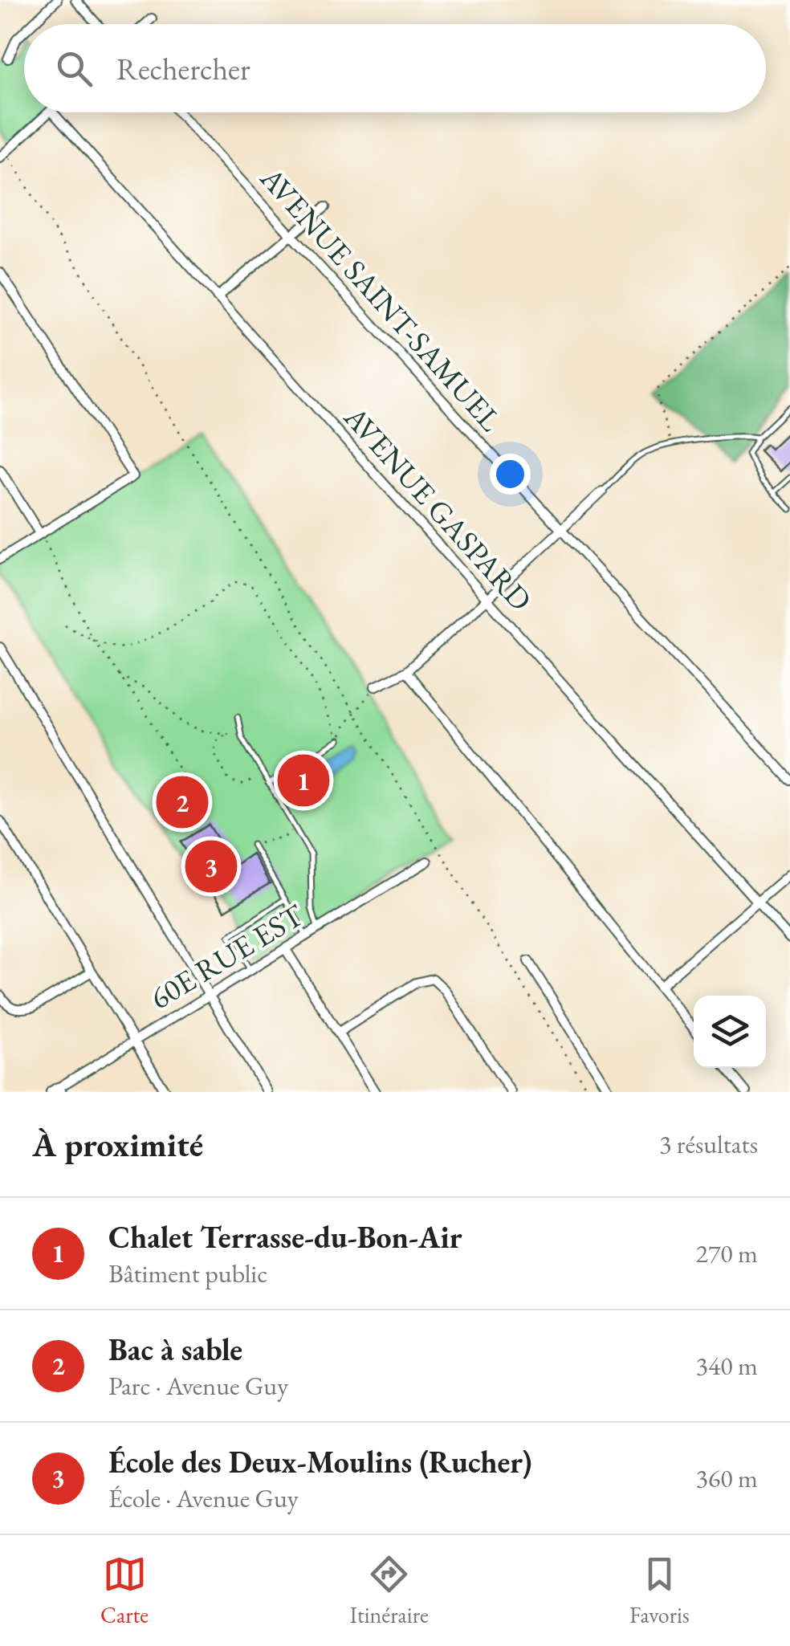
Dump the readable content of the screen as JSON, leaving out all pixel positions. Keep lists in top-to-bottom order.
{
  "streets": {
    "street": ["AVENUE SAINT-SAMUEL", "AVENUE GASPARD", "60E RUE EST"]
  },
  "page": {
    "search": "Rechercher",
    "pins": ["1", "2", "3"],
    "heading": ["À proximité", "3 résultats"],
    "list": [
      {
        "mark": "1",
        "name": "Chalet Terrasse-du-Bon-Air",
        "note": "Bâtiment public",
        "value": "270 m"
      },
      {
        "mark": "2",
        "name": "Bac à sable",
        "note": "Parc · Avenue Guy",
        "value": "340 m"
      },
      {
        "mark": "3",
        "name": "École des Deux-Moulins (Rucher)",
        "note": "École · Avenue Guy",
        "value": "360 m"
      }
    ],
    "nav": ["Carte", "Itinéraire", "Favoris"]
  }
}
